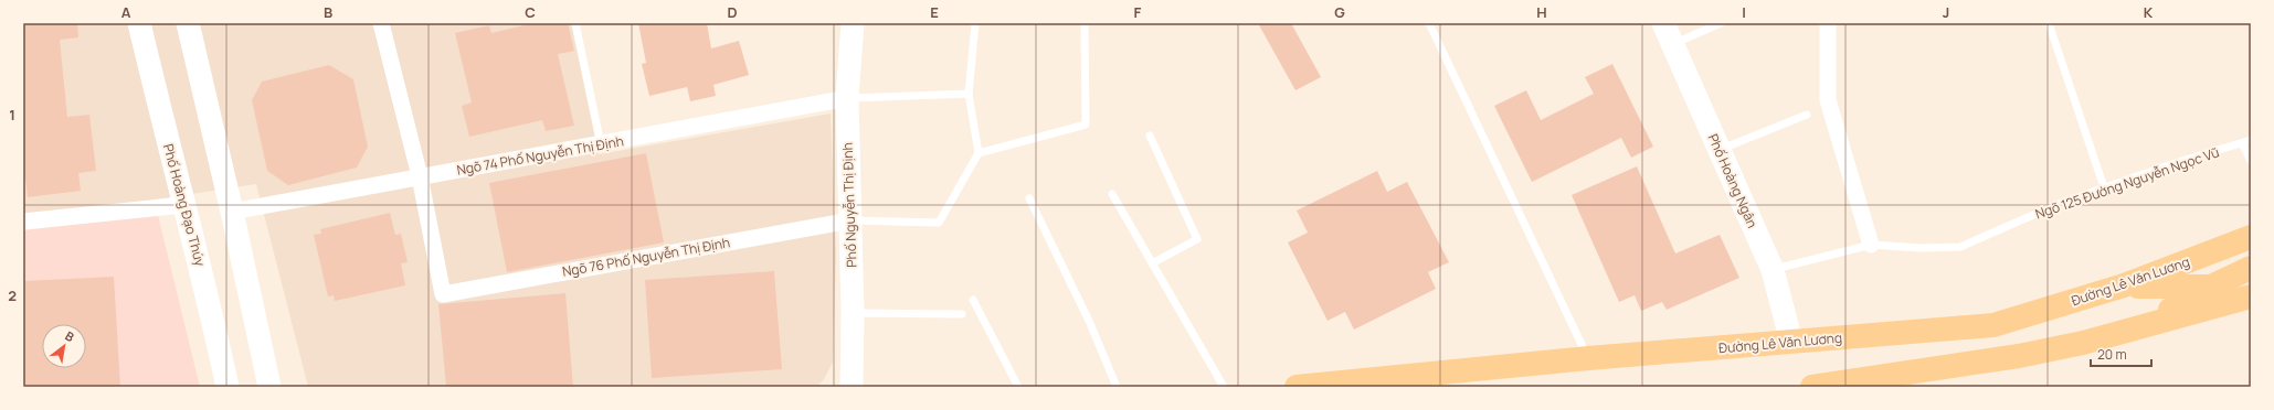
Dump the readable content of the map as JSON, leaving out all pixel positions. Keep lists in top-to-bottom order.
{
  "streets": {
    "main road": [
      "Phố Hoàng Ngân",
      "Phố Hoàng Đạo Thúy",
      "Phố Nguyễn Thị Định",
      "Đường Lê Văn Lương"
    ],
    "street": ["Ngõ 74 Phố Nguyễn Thị Định", "Ngõ 76 Phố Nguyễn Thị Định"],
    "lane": ["Ngõ 125 Đường Nguyễn Ngọc Vũ"]
  },
  "crossings": [
    ["Ngõ 74 Phố Nguyễn Thị Định", "Phố Nguyễn Thị Định"],
    ["Ngõ 74 Phố Nguyễn Thị Định", "Ngõ 76 Phố Nguyễn Thị Định"],
    ["Phố Hoàng Ngân", "Ngõ 125 Đường Nguyễn Ngọc Vũ"],
    ["Phố Hoàng Ngân", "Đường Lê Văn Lương"],
    ["Phố Nguyễn Thị Định", "Ngõ 76 Phố Nguyễn Thị Định"]
  ],
  "scale_bar": "20 m",
  "north": "top right",
  "grid": {
    "columns": [
      "A",
      "B",
      "C",
      "D",
      "E",
      "F",
      "G",
      "H",
      "I",
      "J",
      "K"
    ],
    "rows": ["1", "2"]
  }
}
